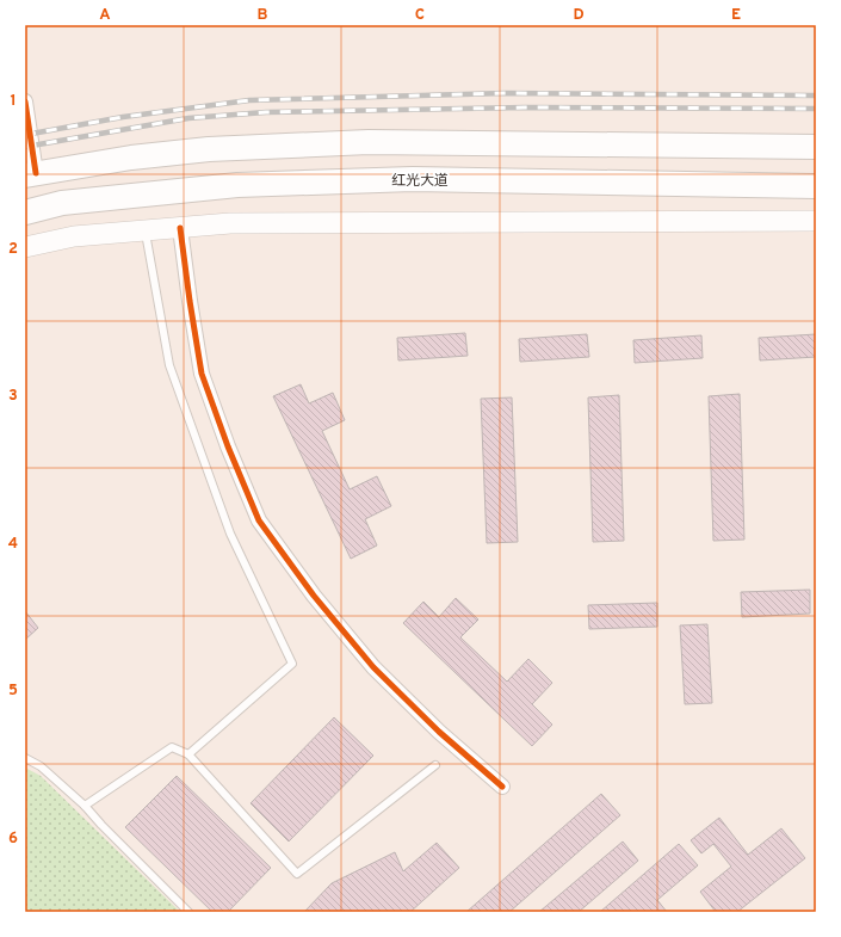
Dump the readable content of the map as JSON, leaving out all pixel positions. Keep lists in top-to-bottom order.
{
  "streets": {
    "highway": ["红光大道"]
  },
  "grid": {
    "columns": [
      "A",
      "B",
      "C",
      "D",
      "E"
    ],
    "rows": [
      "1",
      "2",
      "3",
      "4",
      "5",
      "6"
    ]
  }
}
